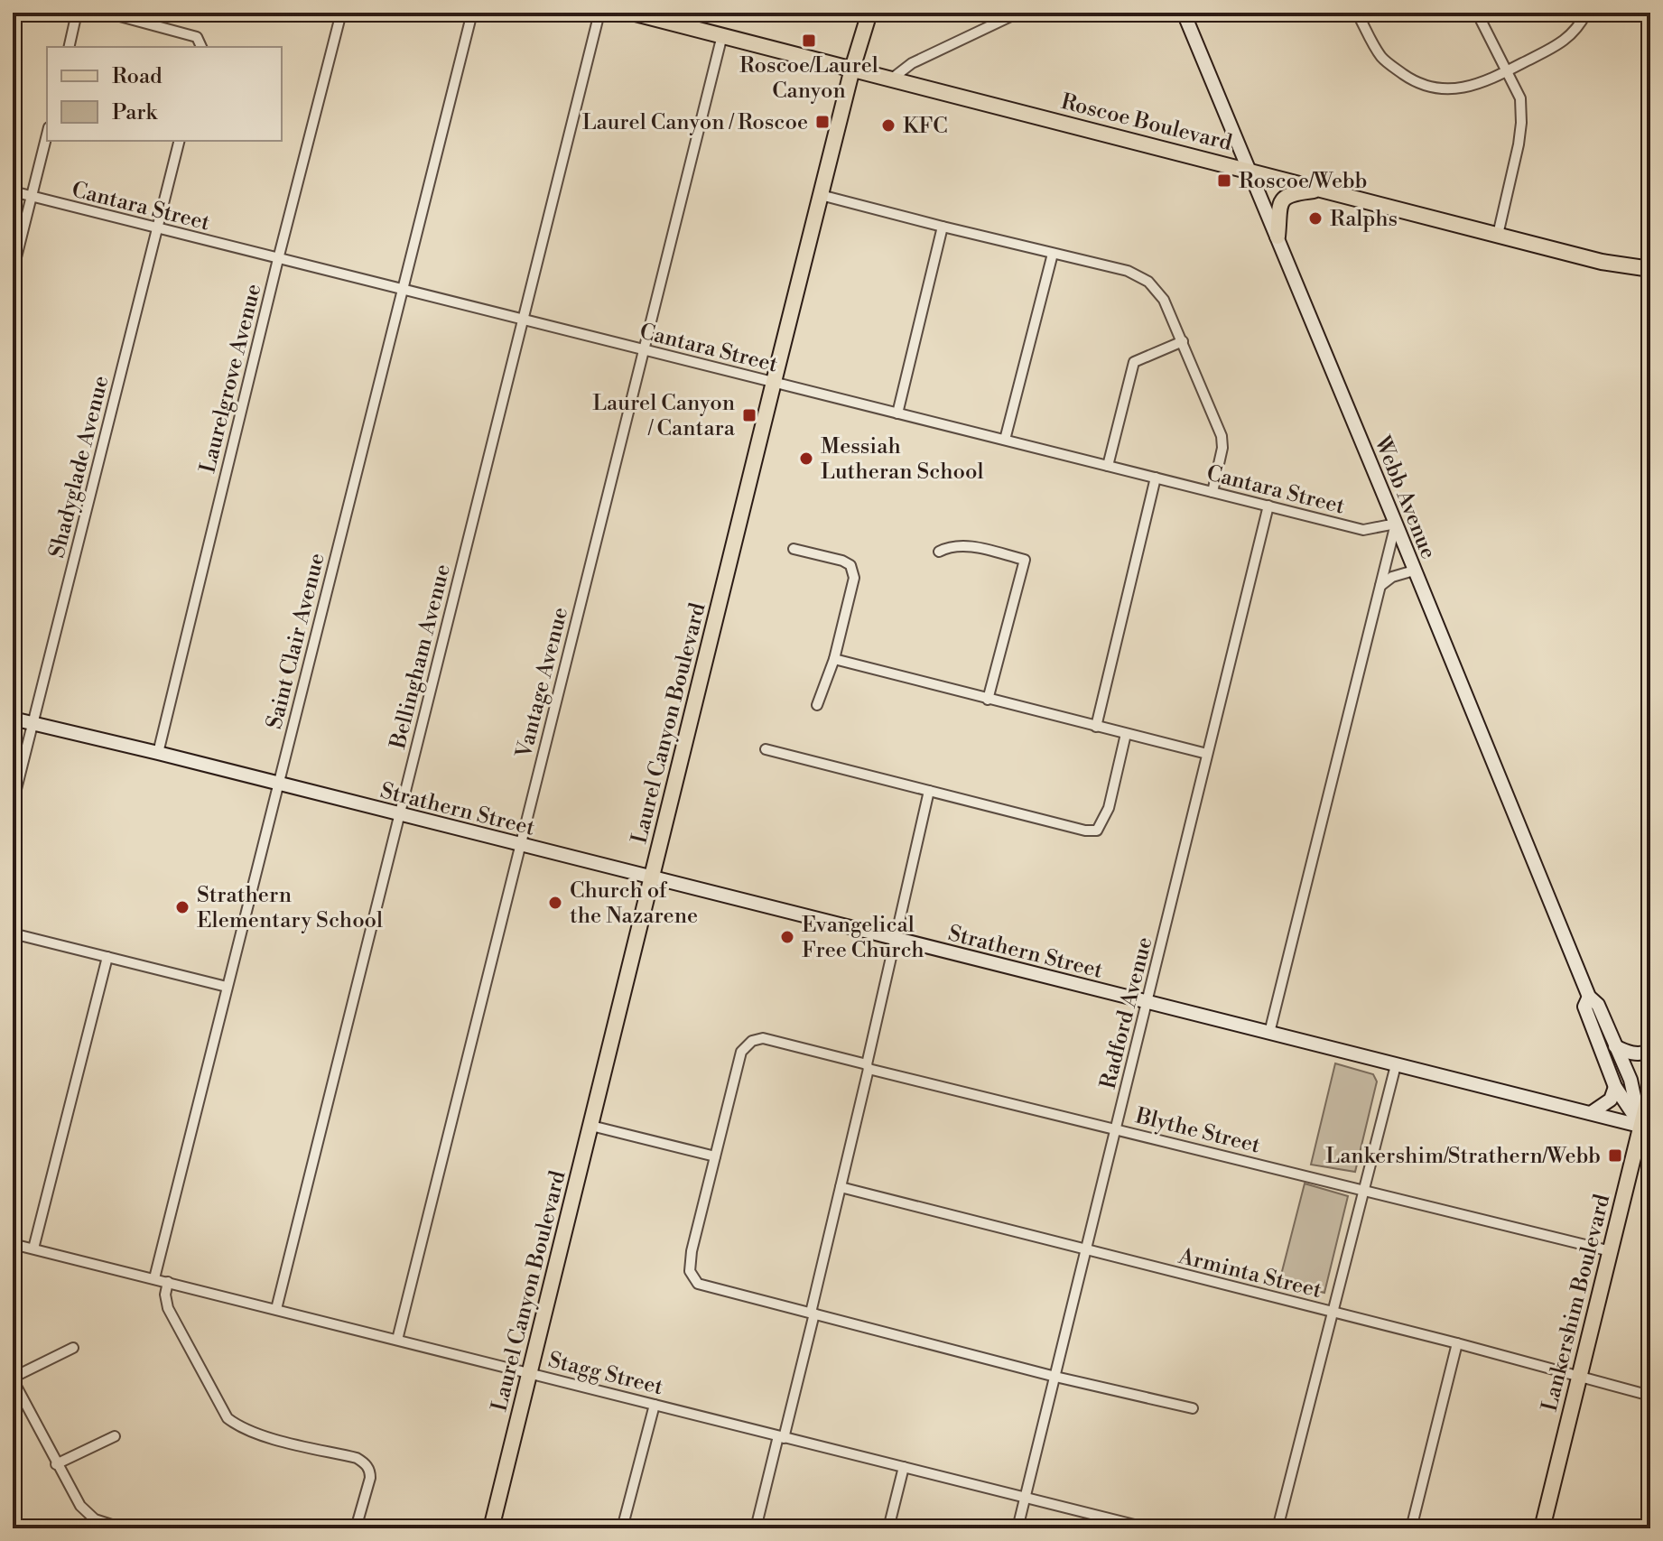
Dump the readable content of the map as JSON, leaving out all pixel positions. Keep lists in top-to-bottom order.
{
  "streets": {
    "main road": ["Roscoe Boulevard", "Laurel Canyon Boulevard", "Lankershim Boulevard"],
    "street": [
      "Cantara Street",
      "Laurelgrove Avenue",
      "Shadyglade Avenue",
      "Webb Avenue",
      "Saint Clair Avenue",
      "Bellingham Avenue",
      "Vantage Avenue",
      "Strathern Street",
      "Radford Avenue",
      "Blythe Street",
      "Arminta Street",
      "Stagg Street"
    ]
  },
  "crossings": [
    ["Roscoe Boulevard", "Webb Avenue"],
    ["Roscoe Boulevard", "Vantage Avenue"],
    ["Roscoe Boulevard", "Laurel Canyon Boulevard"],
    ["Cantara Street", "Laurelgrove Avenue"],
    ["Cantara Street", "Shadyglade Avenue"],
    ["Cantara Street", "Webb Avenue"],
    ["Cantara Street", "Saint Clair Avenue"],
    ["Cantara Street", "Bellingham Avenue"],
    ["Cantara Street", "Vantage Avenue"],
    ["Cantara Street", "Laurel Canyon Boulevard"],
    ["Cantara Street", "Radford Avenue"],
    ["Laurelgrove Avenue", "Strathern Street"],
    ["Shadyglade Avenue", "Strathern Street"],
    ["Webb Avenue", "Strathern Street"],
    ["Webb Avenue", "Lankershim Boulevard"],
    ["Saint Clair Avenue", "Strathern Street"],
    ["Saint Clair Avenue", "Stagg Street"],
    ["Bellingham Avenue", "Strathern Street"],
    ["Bellingham Avenue", "Stagg Street"],
    ["Vantage Avenue", "Strathern Street"],
    ["Vantage Avenue", "Stagg Street"],
    ["Laurel Canyon Boulevard", "Strathern Street"],
    ["Laurel Canyon Boulevard", "Stagg Street"],
    ["Strathern Street", "Radford Avenue"],
    ["Strathern Street", "Lankershim Boulevard"],
    ["Radford Avenue", "Blythe Street"],
    ["Radford Avenue", "Arminta Street"],
    ["Radford Avenue", "Stagg Street"],
    ["Blythe Street", "Lankershim Boulevard"],
    ["Arminta Street", "Lankershim Boulevard"]
  ],
  "places": {
    "transit": [
      "Roscoe/Laurel Canyon",
      "Laurel Canyon / Roscoe",
      "Roscoe/Webb",
      "Laurel Canyon / Cantara",
      "Lankershim/Strathern/Webb"
    ],
    "other": [
      "KFC",
      "Ralphs",
      "Messiah Lutheran School",
      "Church of the Nazarene",
      "Strathern Elementary School",
      "Evangelical Free Church"
    ]
  },
  "legend": ["Road", "Park"]
}
